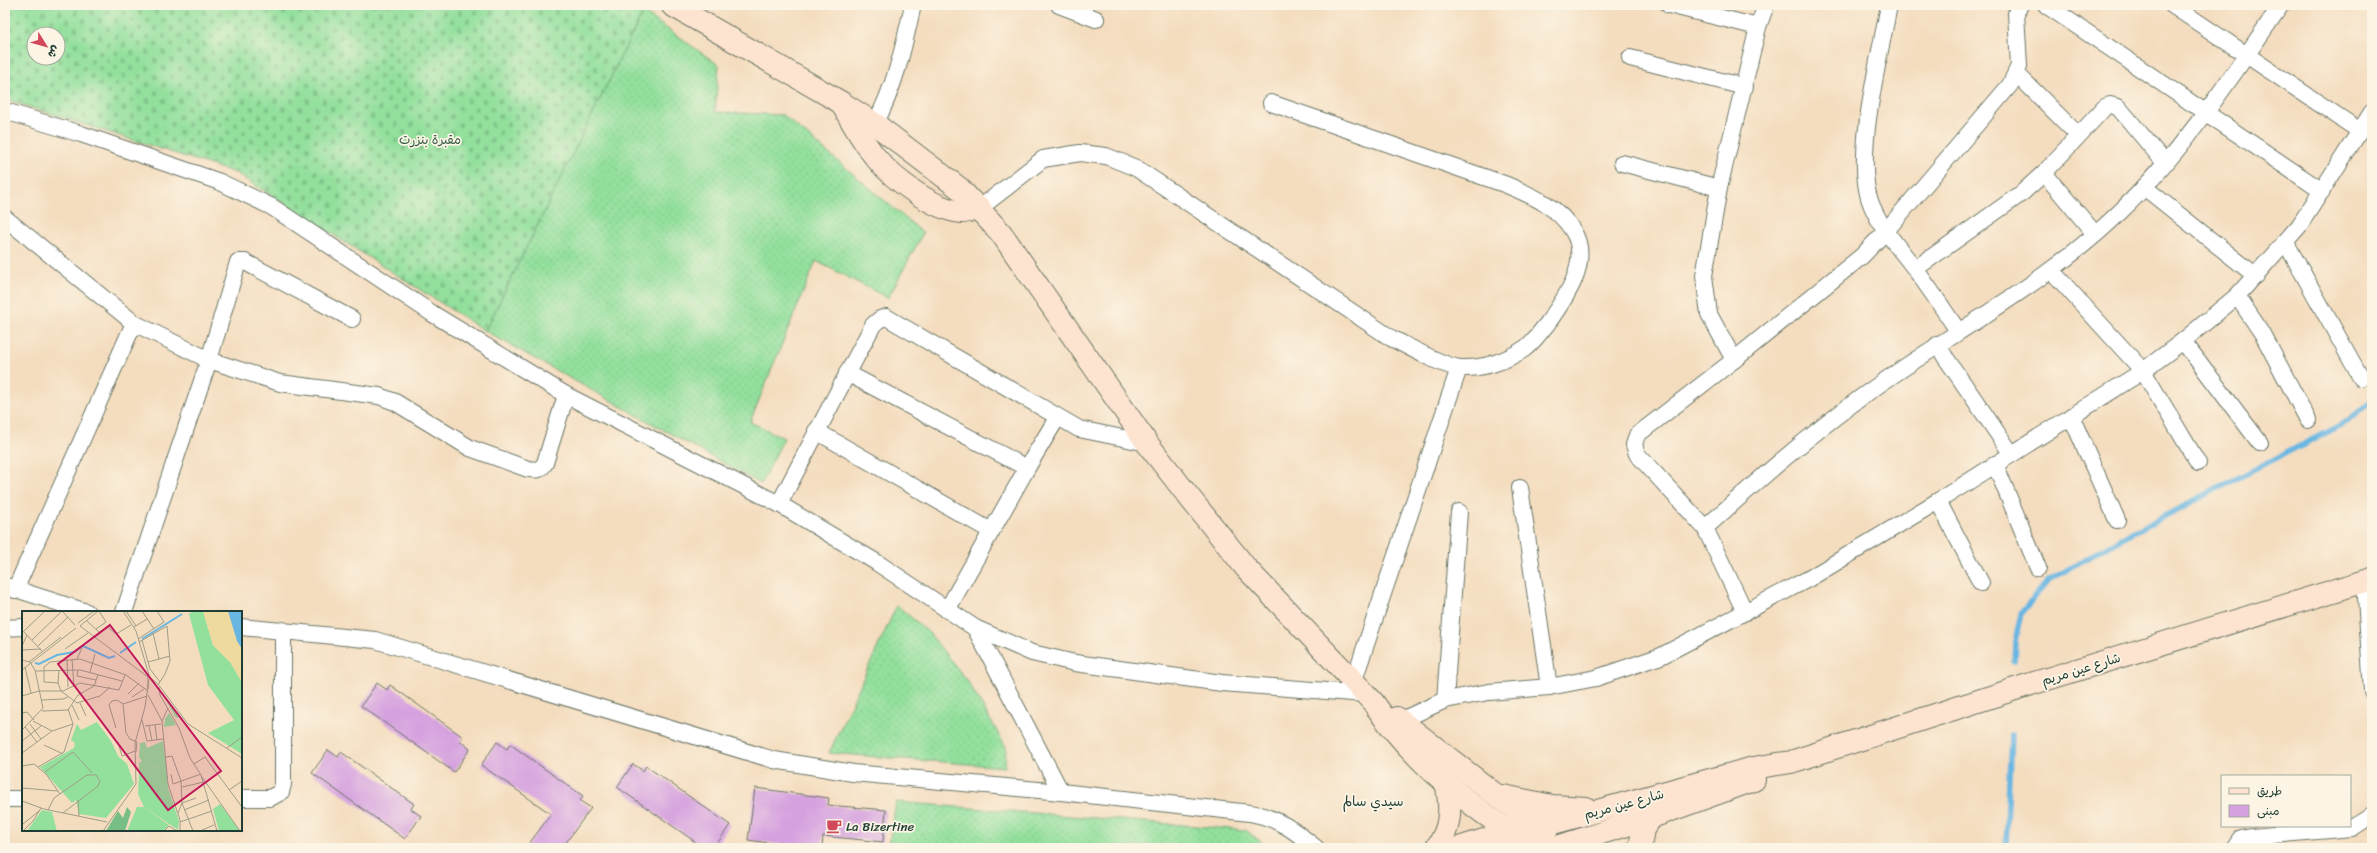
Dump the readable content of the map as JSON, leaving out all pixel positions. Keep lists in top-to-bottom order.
{
  "streets": {
    "street": ["شارع عين مريم"]
  },
  "districts": ["سيدي سالم"],
  "parks": ["مقبرة بنزرت"],
  "places": {
    "cafe": ["La Bizertine"]
  },
  "legend": ["طريق", "مبنى"],
  "north": "bottom right"
}
